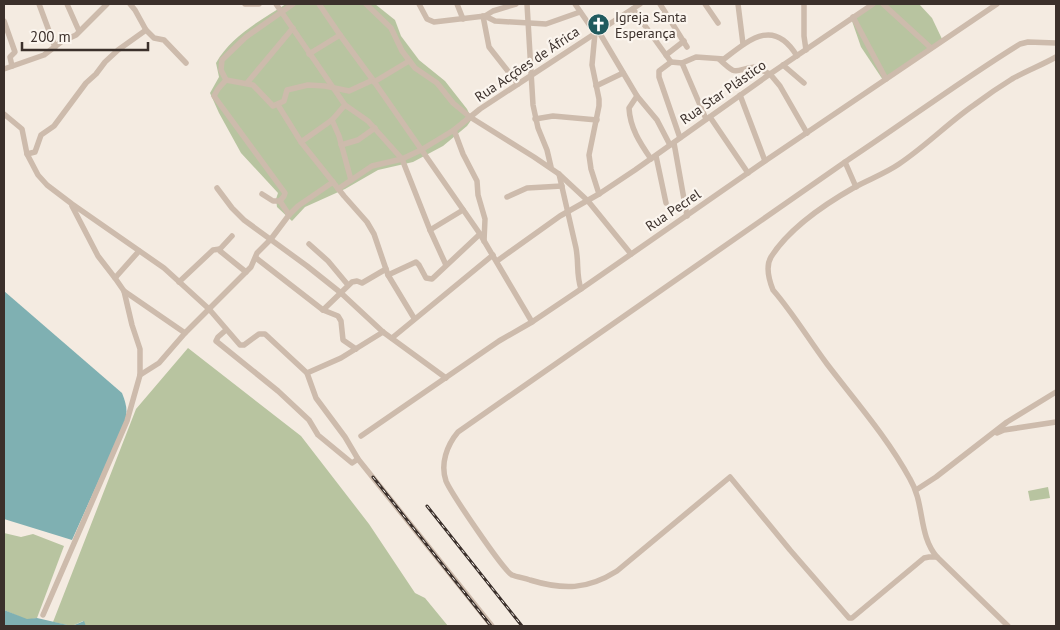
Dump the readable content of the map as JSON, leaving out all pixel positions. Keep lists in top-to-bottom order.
{
  "streets": {
    "street": ["Rua Acções de África", "Rua Star Plástico", "Rua Pecrel"]
  },
  "places": {
    "church": ["Igreja Santa Esperança"]
  },
  "scale_bar": "200 m"
}
